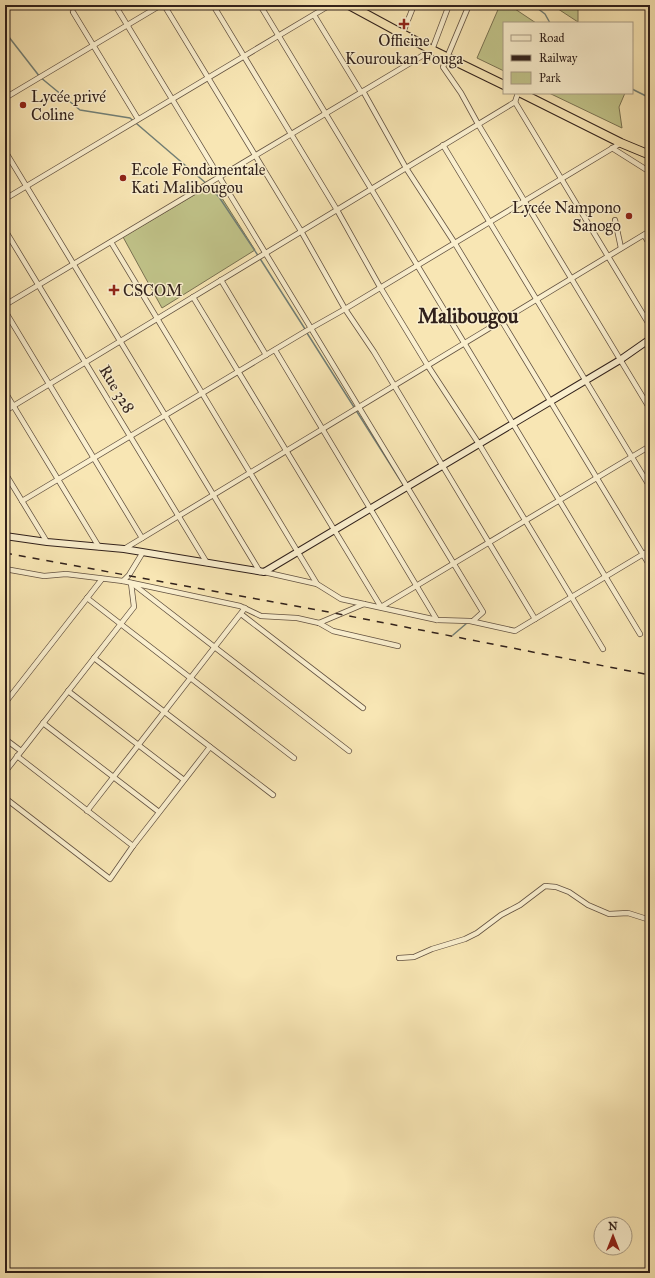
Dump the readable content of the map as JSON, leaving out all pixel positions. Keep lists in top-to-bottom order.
{
  "streets": {
    "street": ["Rue 328"]
  },
  "districts": ["Malibougou"],
  "places": {
    "health": ["Officine Kouroukan Fouga", "CSCOM"],
    "other": ["Lycée privé Coline", "Ecole Fondamentale Kati Malibougou", "Lycée Nampono Sanogo"]
  },
  "legend": ["Road", "Railway", "Park"],
  "north": "top"
}
